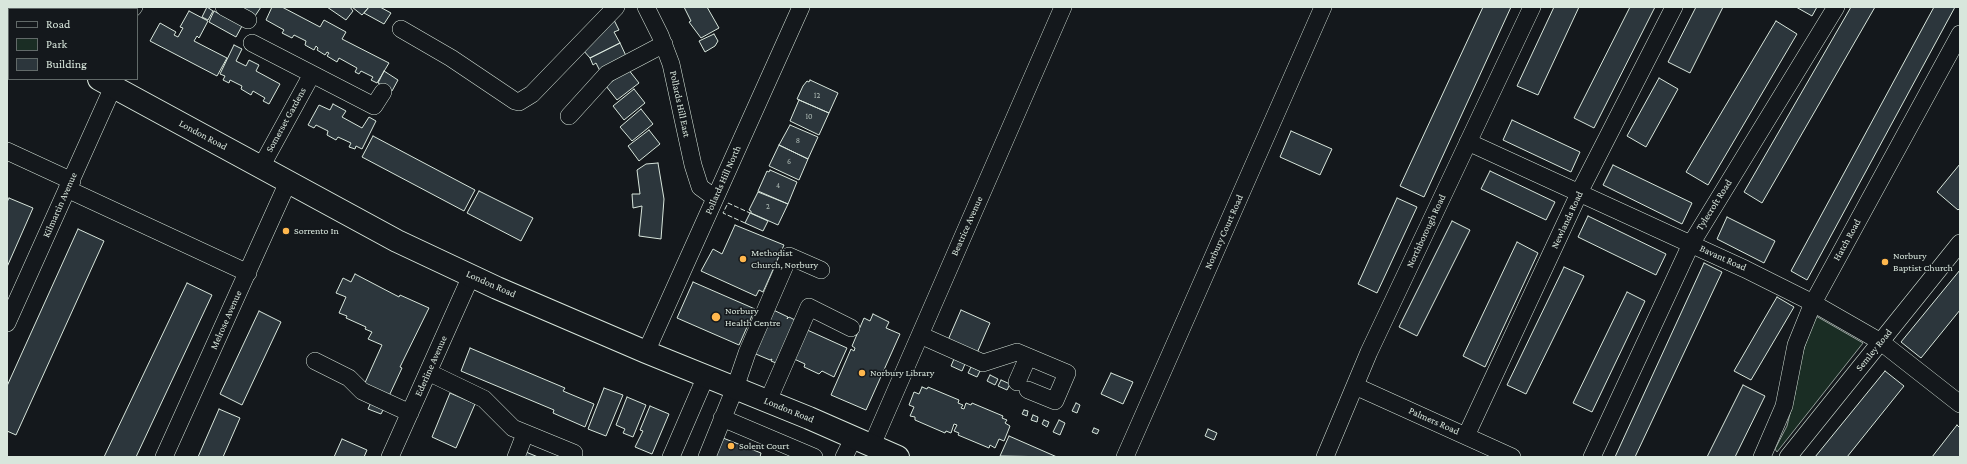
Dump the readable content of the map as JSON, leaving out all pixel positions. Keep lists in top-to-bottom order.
{
  "streets": {
    "highway": ["London Road"],
    "street": [
      "Pollards Hill East",
      "Somerset Gardens",
      "Pollards Hill North",
      "Kilmartin Avenue",
      "Tylecroft Road",
      "Newlands Road",
      "Beatrice Avenue",
      "Northborough Road",
      "Norbury Court Road",
      "Hatch Road",
      "Bavant Road",
      "Melrose Avenue",
      "Semley Road",
      "Ederline Avenue",
      "Palmers Road"
    ]
  },
  "crossings": [
    ["Pollards Hill East", "Pollards Hill North"],
    ["Somerset Gardens", "London Road"],
    ["London Road", "Pollards Hill North"],
    ["London Road", "Kilmartin Avenue"],
    ["London Road", "Beatrice Avenue"],
    ["London Road", "Melrose Avenue"],
    ["London Road", "Ederline Avenue"],
    ["Tylecroft Road", "Bavant Road"],
    ["Newlands Road", "Bavant Road"],
    ["Newlands Road", "Palmers Road"],
    ["Northborough Road", "Bavant Road"],
    ["Northborough Road", "Palmers Road"],
    ["Hatch Road", "Bavant Road"],
    ["Bavant Road", "Semley Road"]
  ],
  "places": [
    "Sorrento In",
    "Methodist Church, Norbury",
    "Norbury Baptist Church",
    "Norbury Health Centre",
    "Norbury Library",
    "Solent Court"
  ],
  "house_numbers": [
    "12",
    "10",
    "8",
    "6",
    "4",
    "2"
  ],
  "legend": ["Road", "Park", "Building"]
}
